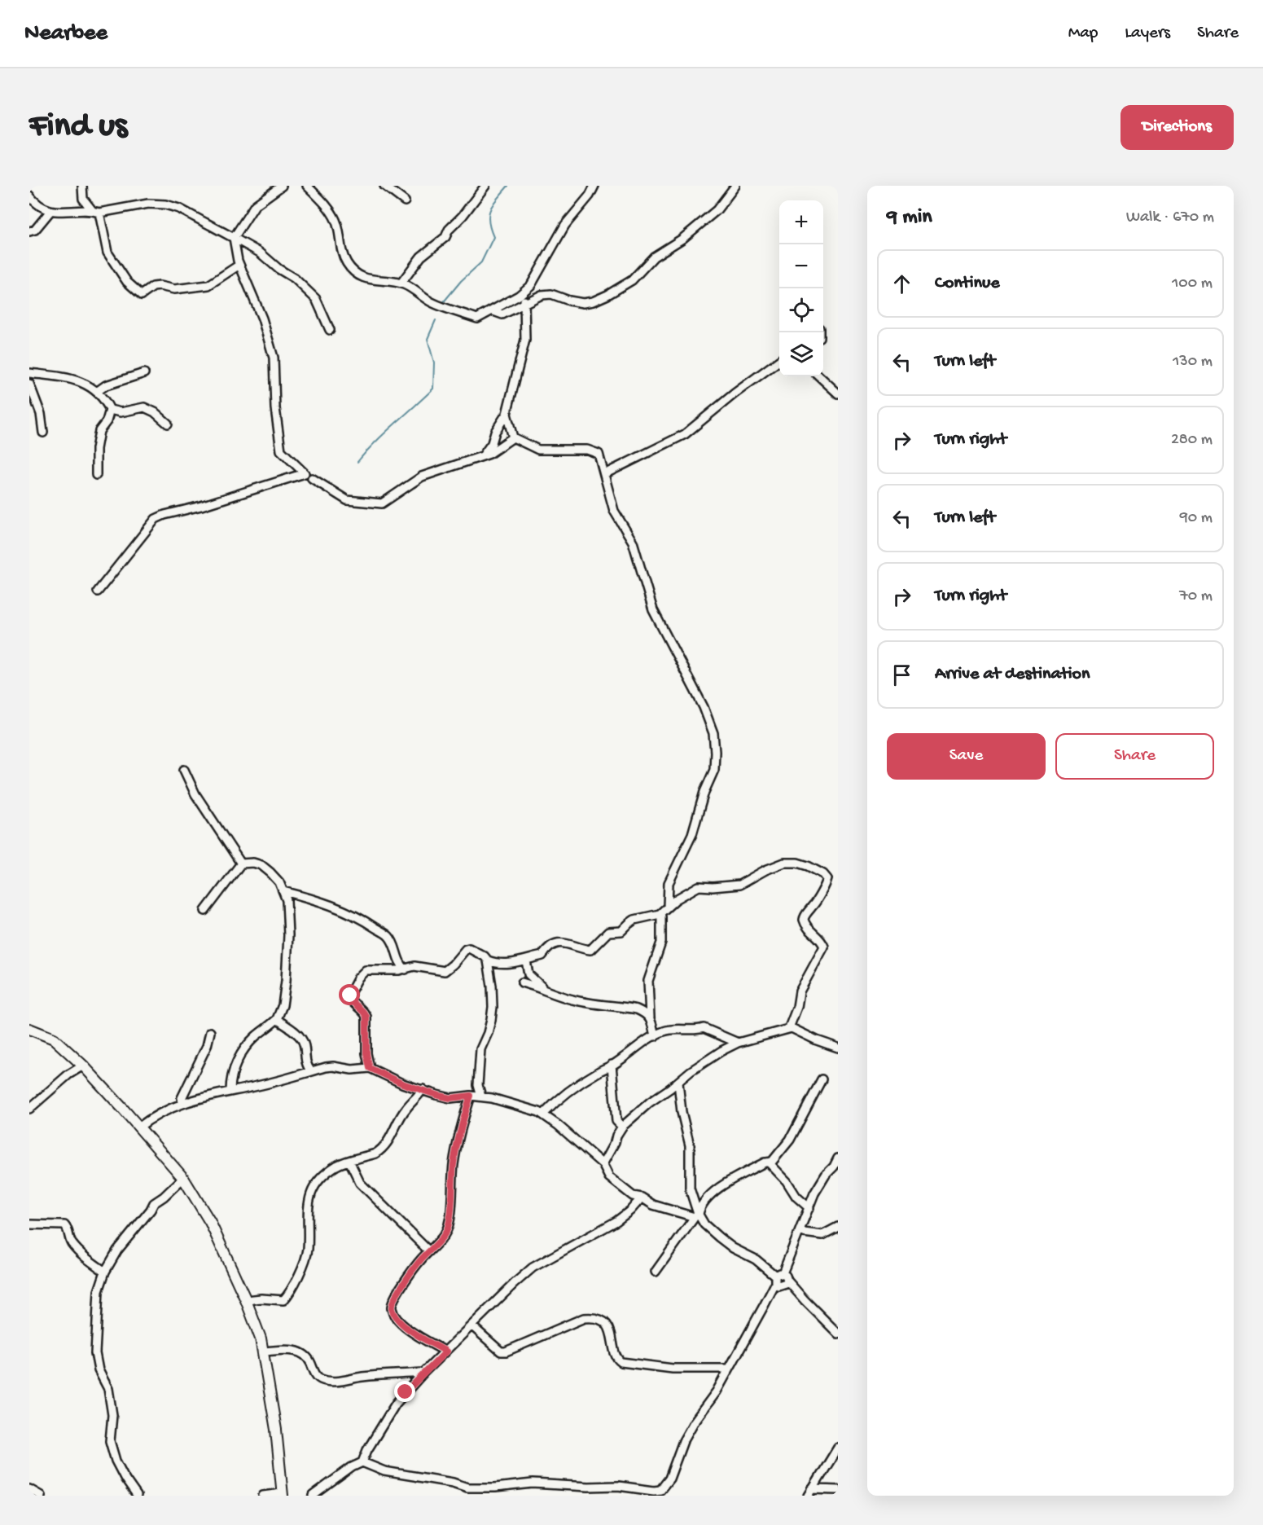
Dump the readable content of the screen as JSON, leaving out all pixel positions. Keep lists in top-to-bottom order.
{
  "page": {
    "header": "Nearbee",
    "nav": ["Map", "Layers", "Share"],
    "buttons": [
      "Directions",
      ["Save", "Share"]
    ],
    "title": "Find us",
    "heading": ["9 min", "Walk · 670 m"],
    "map_buttons": ["+", "−"],
    "list": [
      ["Continue", "100 m"],
      ["Turn left", "130 m"],
      ["Turn right", "280 m"],
      ["Turn left", "90 m"],
      ["Turn right", "70 m"],
      "Arrive at destination"
    ]
  }
}
